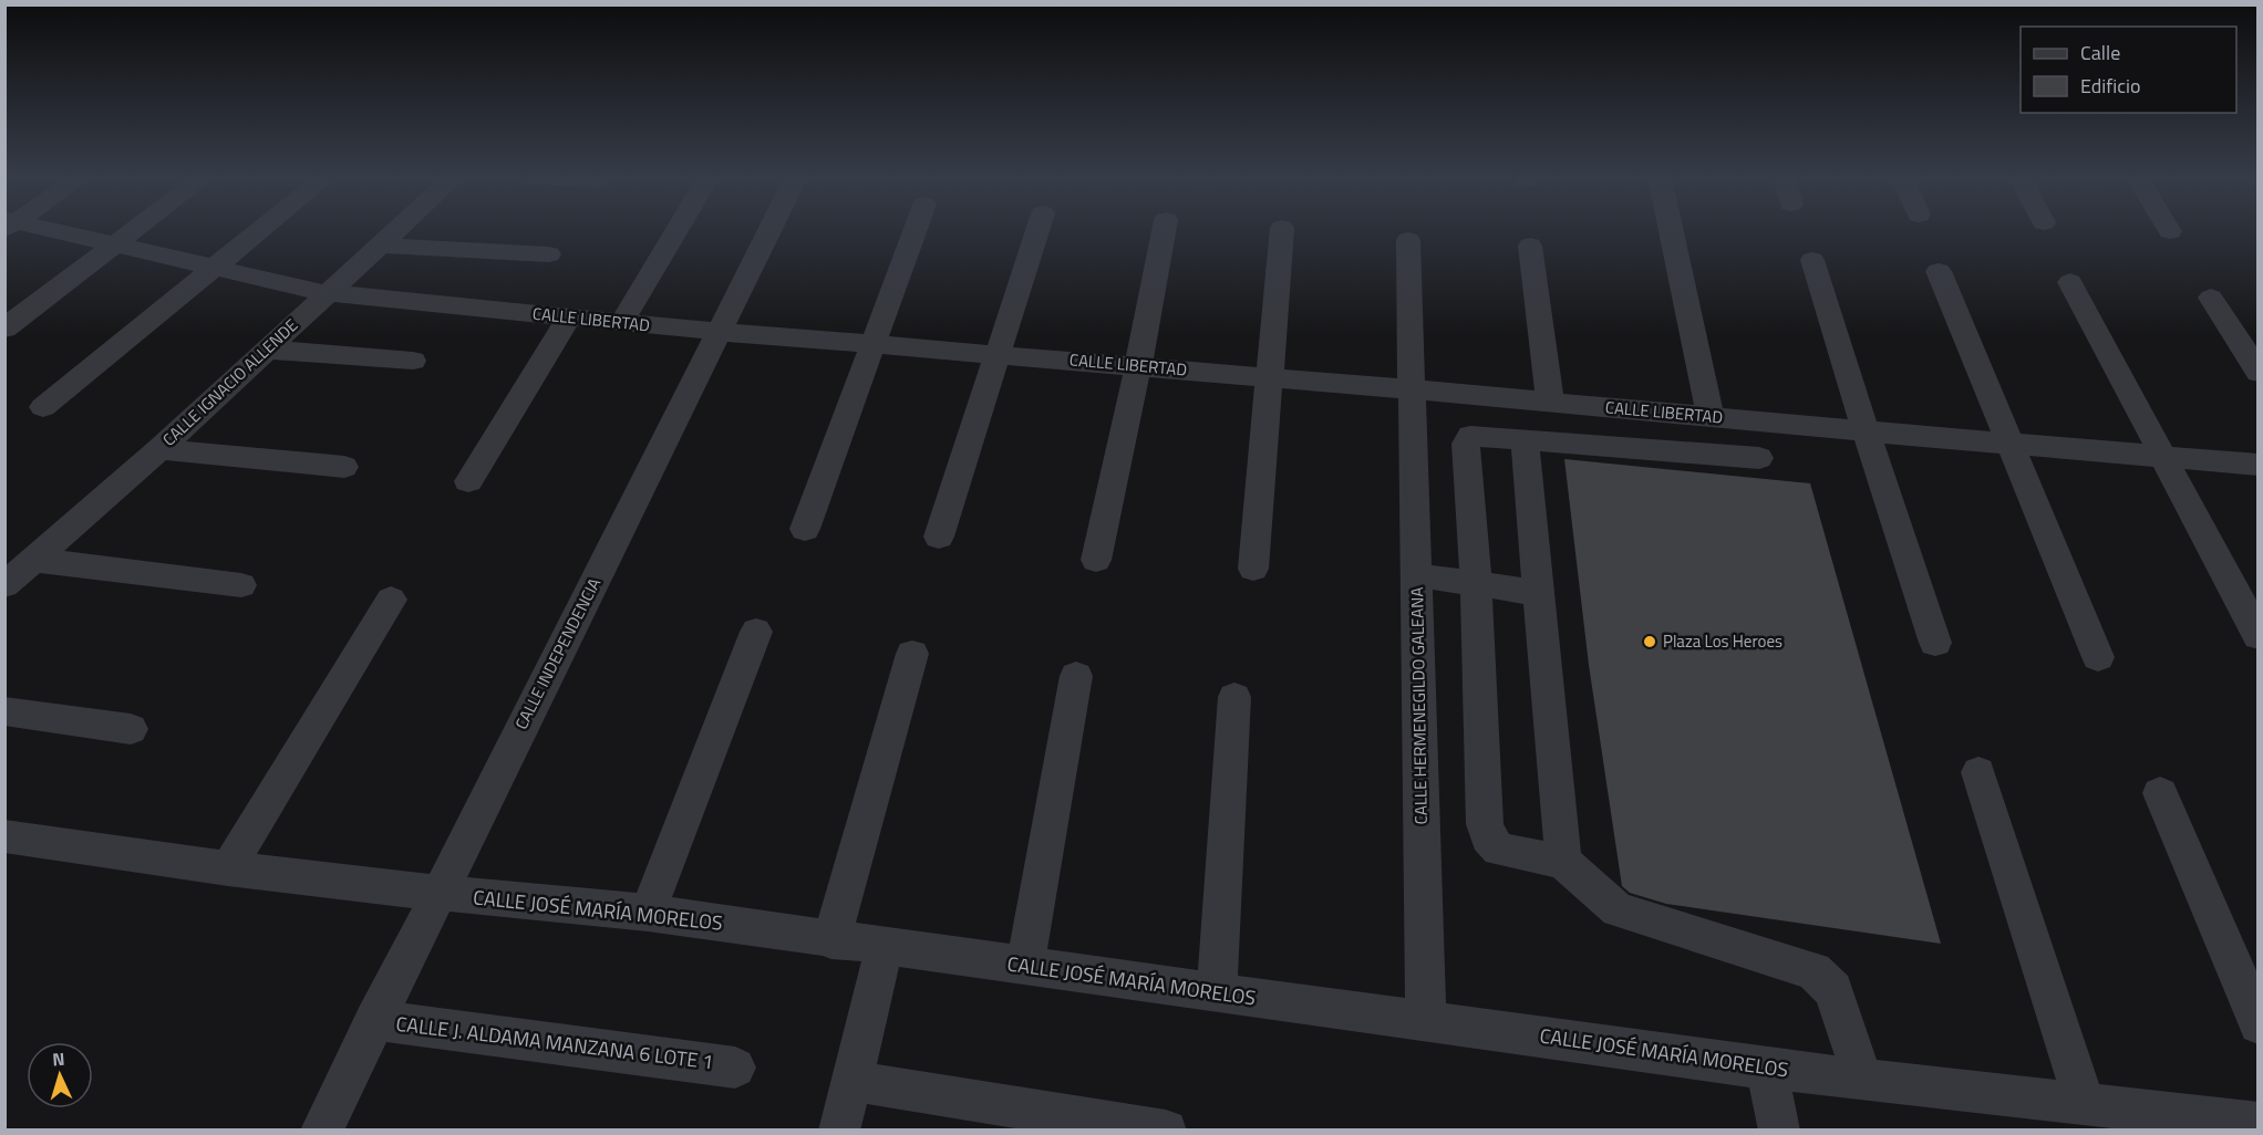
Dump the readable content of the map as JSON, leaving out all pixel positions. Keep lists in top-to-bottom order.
{
  "streets": {
    "street": [
      "CALLE LIBERTAD",
      "CALLE IGNACIO ALLENDE",
      "CALLE INDEPENDENCIA",
      "CALLE HERMENEGILDO GALEANA",
      "CALLE JOSÉ MARÍA MORELOS",
      "CALLE J. ALDAMA MANZANA 6 LOTE 1"
    ]
  },
  "crossings": [
    ["CALLE LIBERTAD", "CALLE IGNACIO ALLENDE"],
    ["CALLE LIBERTAD", "CALLE INDEPENDENCIA"],
    ["CALLE LIBERTAD", "CALLE HERMENEGILDO GALEANA"],
    ["CALLE INDEPENDENCIA", "CALLE JOSÉ MARÍA MORELOS"],
    ["CALLE INDEPENDENCIA", "CALLE J. ALDAMA MANZANA 6 LOTE 1"],
    ["CALLE HERMENEGILDO GALEANA", "CALLE JOSÉ MARÍA MORELOS"]
  ],
  "places": ["Plaza Los Heroes"],
  "legend": ["Calle", "Edificio"],
  "north": "top"
}
